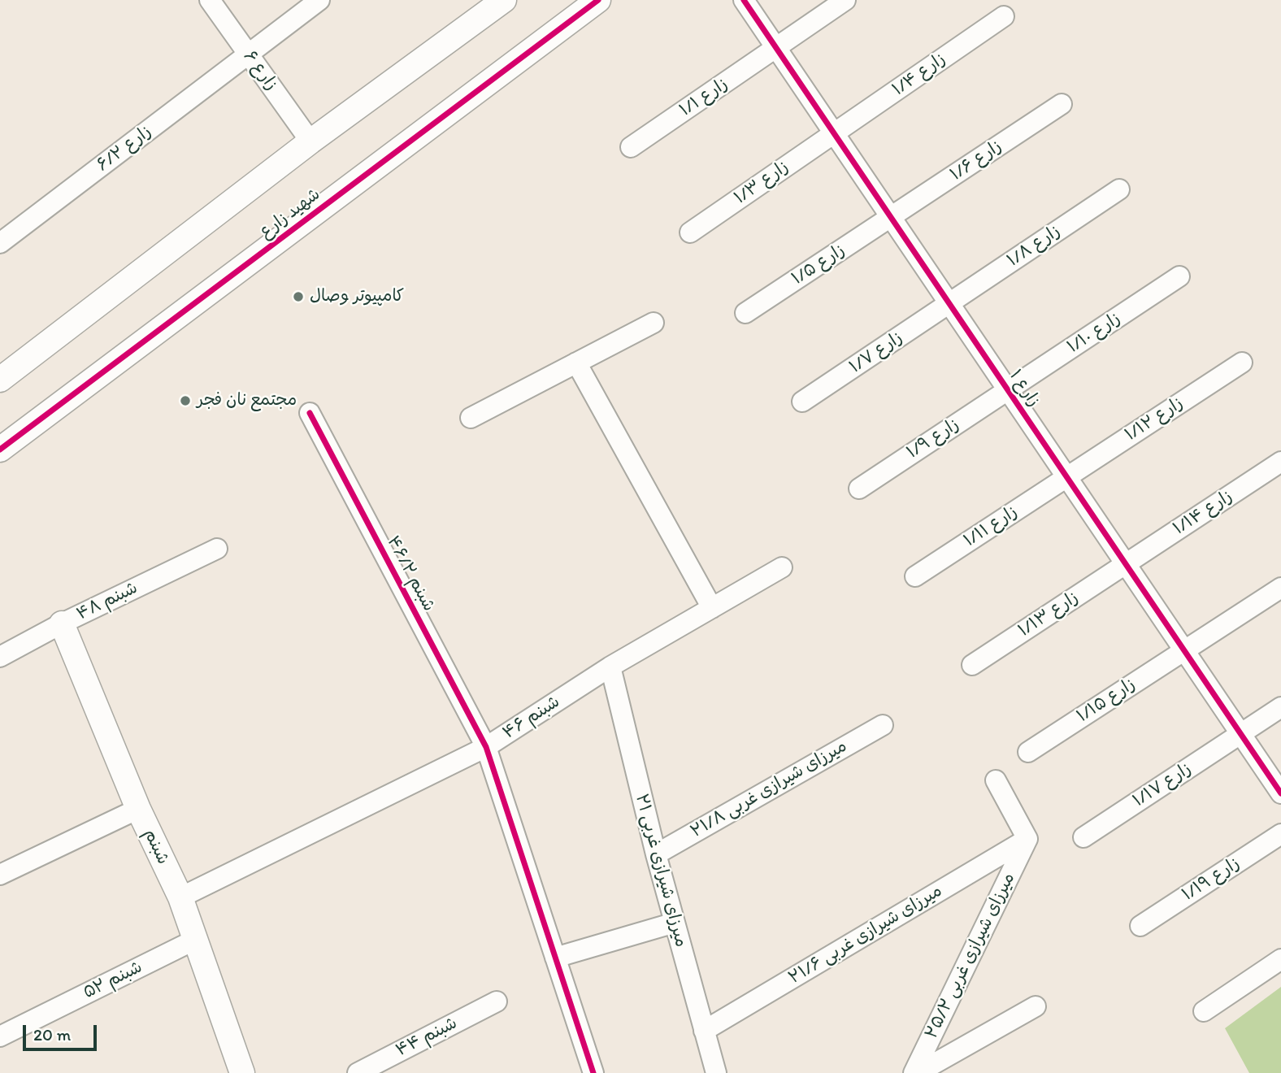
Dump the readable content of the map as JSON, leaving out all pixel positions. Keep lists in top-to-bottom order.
{
  "streets": {
    "street": [
      "۶ زارع",
      "۱/۴ زارع",
      "۱/۱ زارع",
      "۶/۲ زارع",
      "۱/۶ زارع",
      "۱/۳ زارع",
      "شهید زارع",
      "۱/۸ زارع",
      "۱/۵ زارع",
      "۱/۱۰ زارع",
      "۱/۷ زارع",
      "۱ زارع",
      "۱/۱۲ زارع",
      "۱/۹ زارع",
      "۱/۱۴ زارع",
      "۱/۱۱ زارع",
      "۴۶/۲ شبنم",
      "۴۸ شبنم",
      "۱/۱۳ زارع",
      "۱/۱۵ زارع",
      "۴۶ شبنم",
      "۱/۱۷ زارع",
      "۲۱/۸ میرزای شیرازی غربی",
      "شبنم",
      "۲۱ میرزای شیرازی غربی",
      "۱/۱۹ زارع",
      "۲۱/۶ میرزای شیرازی غربی",
      "۲۵/۲ میرزای شیرازی غربی",
      "۵۲ شبنم",
      "شبنم ۴۴"
    ]
  },
  "crossings": [
    ["۶ زارع", "۶/۲ زارع"],
    ["۱/۴ زارع", "۱/۳ زارع"],
    ["۱/۴ زارع", "۱ زارع"],
    ["۱/۱ زارع", "۱ زارع"],
    ["۱/۶ زارع", "۱/۵ زارع"],
    ["۱/۶ زارع", "۱ زارع"],
    ["۱/۳ زارع", "۱ زارع"],
    ["۱/۸ زارع", "۱/۷ زارع"],
    ["۱/۸ زارع", "۱ زارع"],
    ["۱/۵ زارع", "۱ زارع"],
    ["۱/۱۰ زارع", "۱ زارع"],
    ["۱/۱۰ زارع", "۱/۹ زارع"],
    ["۱/۷ زارع", "۱ زارع"],
    ["۱ زارع", "۱/۱۲ زارع"],
    ["۱ زارع", "۱/۹ زارع"],
    ["۱ زارع", "۱/۱۴ زارع"],
    ["۱ زارع", "۱/۱۱ زارع"],
    ["۱ زارع", "۱/۱۳ زارع"],
    ["۱ زارع", "۱/۱۵ زارع"],
    ["۱ زارع", "۱/۱۷ زارع"],
    ["۱/۱۲ زارع", "۱/۱۱ زارع"],
    ["۱/۱۴ زارع", "۱/۱۳ زارع"],
    ["۴۶/۲ شبنم", "۴۶ شبنم"],
    ["۴۸ شبنم", "شبنم"],
    ["۴۶ شبنم", "شبنم"],
    ["۴۶ شبنم", "۲۱ میرزای شیرازی غربی"],
    ["۲۱/۸ میرزای شیرازی غربی", "۲۱ میرزای شیرازی غربی"],
    ["شبنم", "۵۲ شبنم"],
    ["۲۱ میرزای شیرازی غربی", "۲۱/۶ میرزای شیرازی غربی"],
    ["۲۱/۶ میرزای شیرازی غربی", "۲۵/۲ میرزای شیرازی غربی"]
  ],
  "places": ["کامپیوتر وصال", "مجتمع نان فجر"],
  "scale_bar": "20 m"
}
